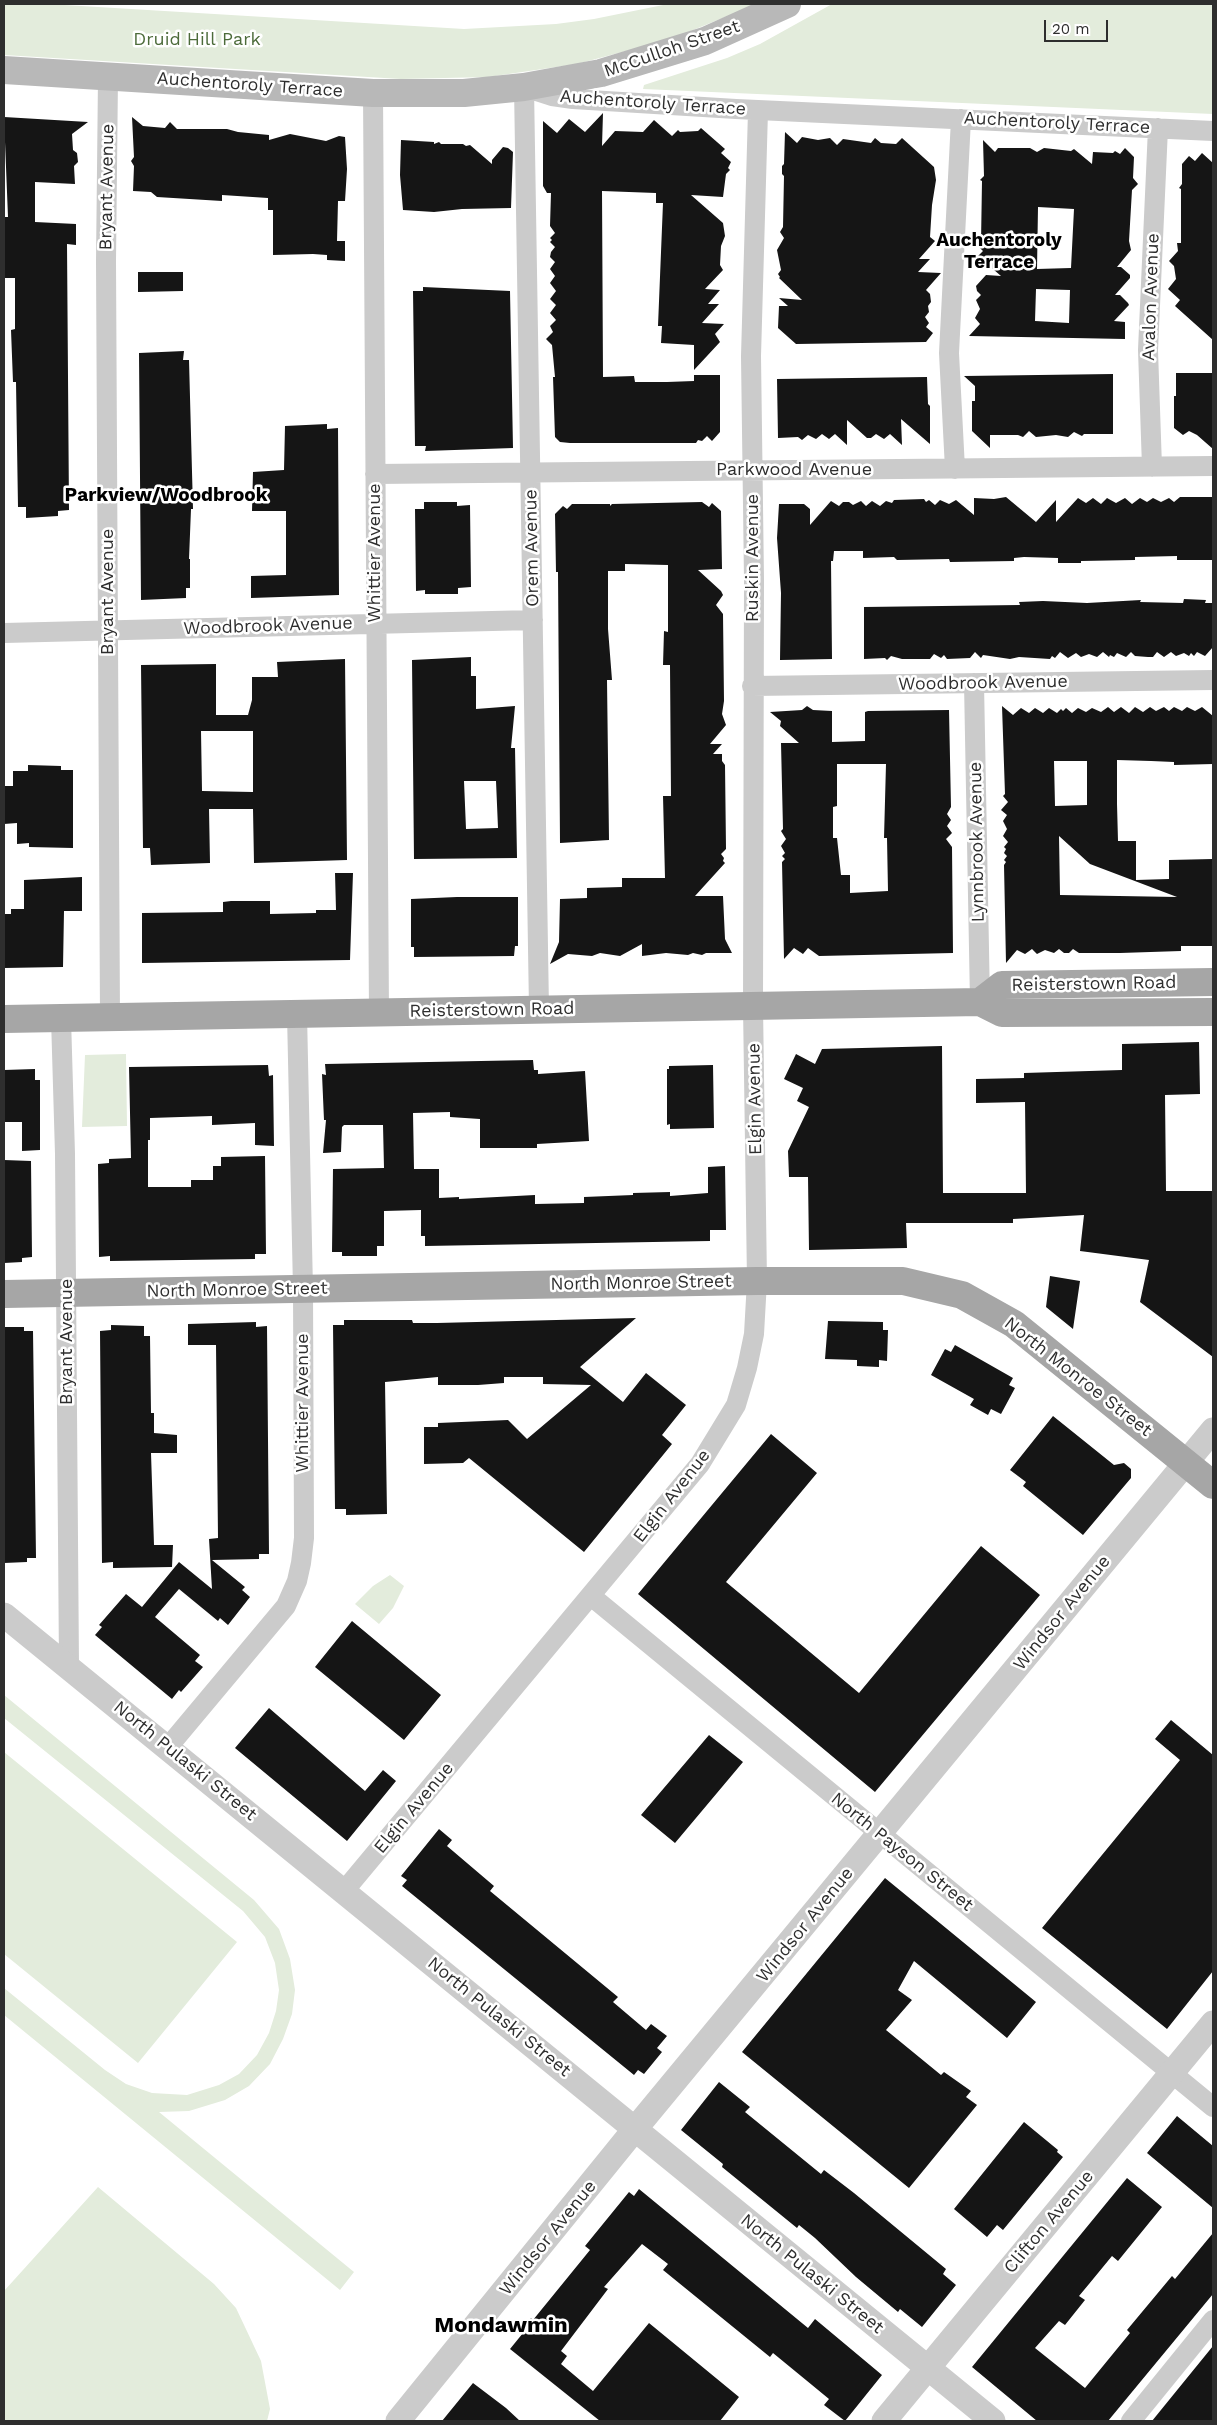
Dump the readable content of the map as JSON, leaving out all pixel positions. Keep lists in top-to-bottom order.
{
  "streets": {
    "main road": [
      "McCulloh Street",
      "Auchentoroly Terrace",
      "Reisterstown Road",
      "North Monroe Street"
    ],
    "street": [
      "Bryant Avenue",
      "Avalon Avenue",
      "Parkwood Avenue",
      "Orem Avenue",
      "Whittier Avenue",
      "Ruskin Avenue",
      "Woodbrook Avenue",
      "Lynnbrook Avenue",
      "Elgin Avenue",
      "Windsor Avenue",
      "North Pulaski Street",
      "North Payson Street",
      "Clifton Avenue"
    ]
  },
  "crossings": [
    ["McCulloh Street", "Auchentoroly Terrace"],
    ["McCulloh Street", "Orem Avenue"],
    ["Auchentoroly Terrace", "Bryant Avenue"],
    ["Auchentoroly Terrace", "Avalon Avenue"],
    ["Auchentoroly Terrace", "Orem Avenue"],
    ["Auchentoroly Terrace", "Whittier Avenue"],
    ["Auchentoroly Terrace", "Ruskin Avenue"],
    ["Bryant Avenue", "Woodbrook Avenue"],
    ["Bryant Avenue", "Reisterstown Road"],
    ["Bryant Avenue", "North Monroe Street"],
    ["Bryant Avenue", "North Pulaski Street"],
    ["Avalon Avenue", "Parkwood Avenue"],
    ["Parkwood Avenue", "Orem Avenue"],
    ["Parkwood Avenue", "Whittier Avenue"],
    ["Parkwood Avenue", "Ruskin Avenue"],
    ["Orem Avenue", "Woodbrook Avenue"],
    ["Orem Avenue", "Reisterstown Road"],
    ["Whittier Avenue", "Woodbrook Avenue"],
    ["Whittier Avenue", "Reisterstown Road"],
    ["Whittier Avenue", "North Monroe Street"],
    ["Whittier Avenue", "North Pulaski Street"],
    ["Ruskin Avenue", "Woodbrook Avenue"],
    ["Ruskin Avenue", "Reisterstown Road"],
    ["Ruskin Avenue", "Elgin Avenue"],
    ["Woodbrook Avenue", "Lynnbrook Avenue"],
    ["Lynnbrook Avenue", "Reisterstown Road"],
    ["Reisterstown Road", "Elgin Avenue"],
    ["Elgin Avenue", "North Monroe Street"],
    ["Elgin Avenue", "North Pulaski Street"],
    ["Elgin Avenue", "North Payson Street"],
    ["North Monroe Street", "Windsor Avenue"],
    ["Windsor Avenue", "North Pulaski Street"],
    ["Windsor Avenue", "North Payson Street"],
    ["North Pulaski Street", "Clifton Avenue"],
    ["North Payson Street", "Clifton Avenue"]
  ],
  "districts": ["Auchentoroly Terrace", "Parkview/Woodbrook", "Mondawmin"],
  "parks": ["Druid Hill Park"],
  "scale_bar": "20 m"
}
